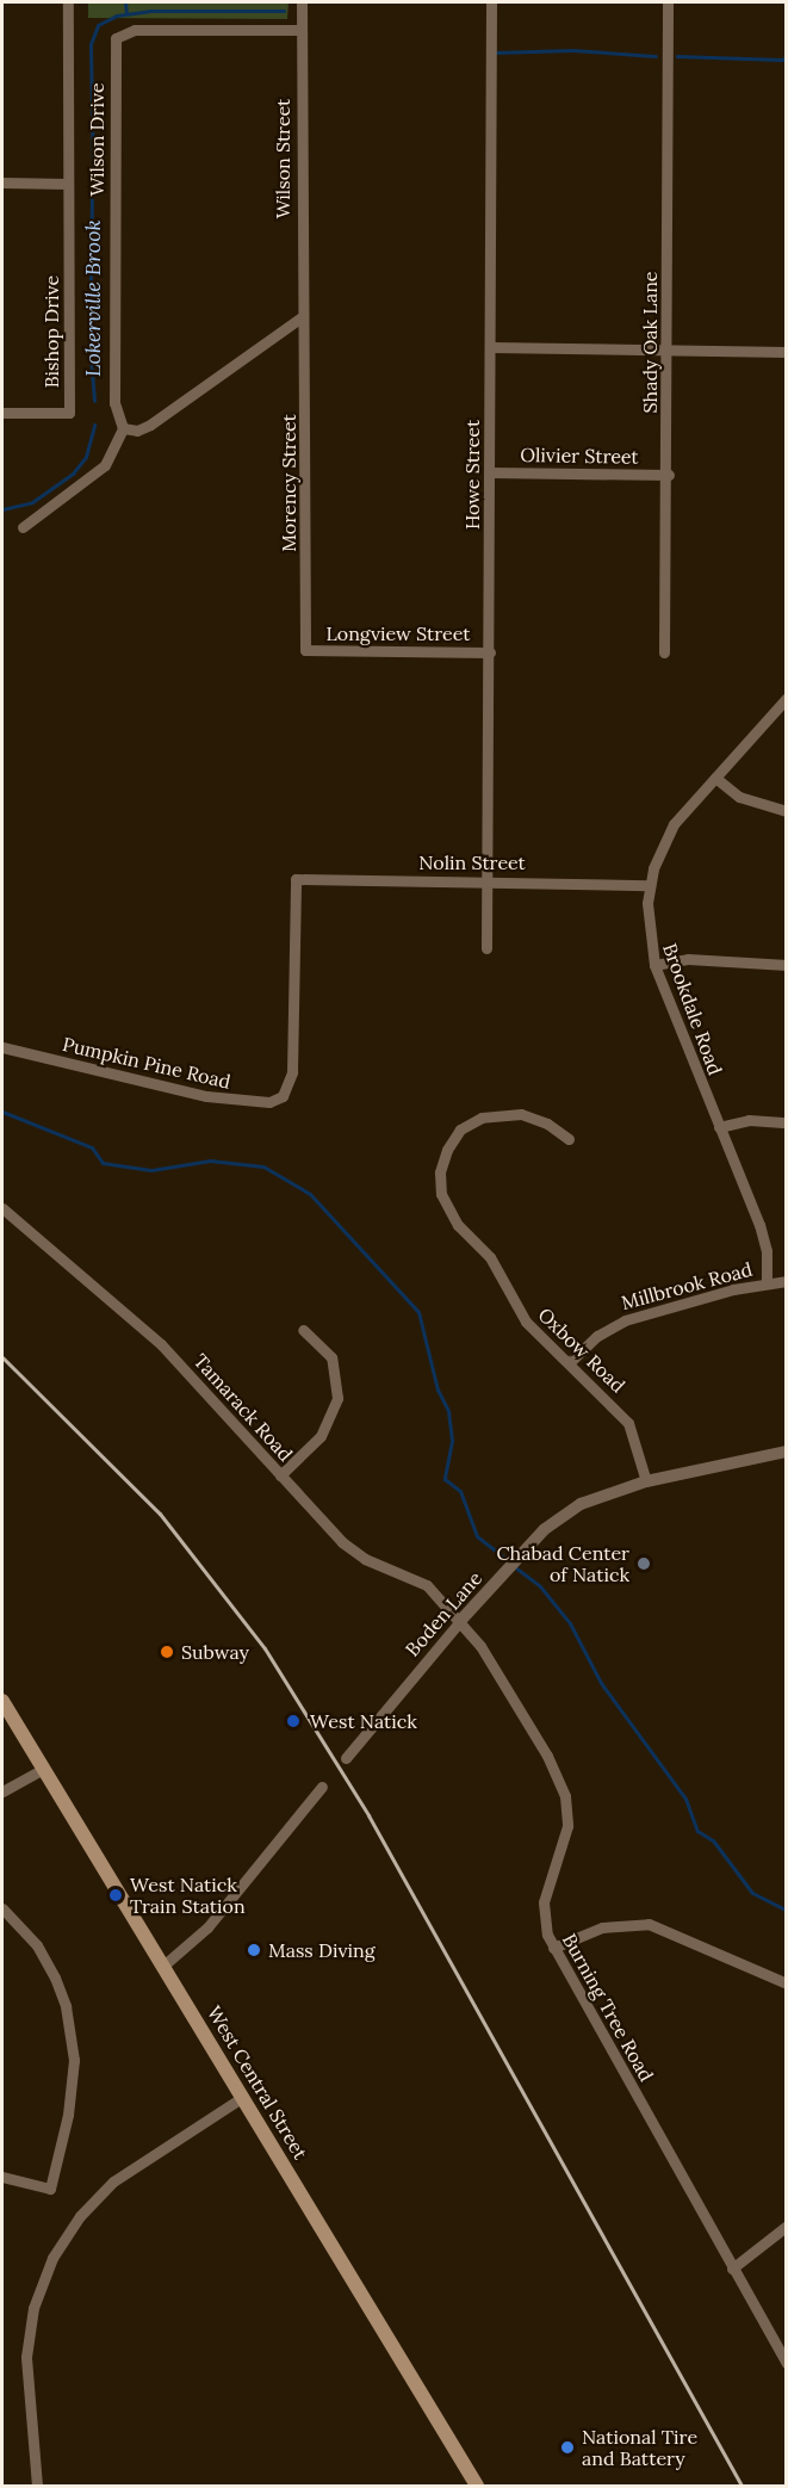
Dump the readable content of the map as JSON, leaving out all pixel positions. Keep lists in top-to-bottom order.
{
  "streets": {
    "main road": ["West Central Street"],
    "street": [
      "Wilson Drive",
      "Wilson Street",
      "Bishop Drive",
      "Shady Oak Lane",
      "Olivier Street",
      "Howe Street",
      "Morency Street",
      "Longview Street",
      "Nolin Street",
      "Brookdale Road",
      "Pumpkin Pine Road",
      "Millbrook Road",
      "Oxbow Road",
      "Tamarack Road",
      "Boden Lane",
      "Burning Tree Road"
    ]
  },
  "crossings": [
    ["Wilson Drive", "Wilson Street"],
    ["Wilson Street", "Morency Street"],
    ["Shady Oak Lane", "Olivier Street"],
    ["Olivier Street", "Howe Street"],
    ["Howe Street", "Longview Street"],
    ["Howe Street", "Nolin Street"],
    ["Morency Street", "Longview Street"],
    ["Nolin Street", "Brookdale Road"],
    ["Nolin Street", "Pumpkin Pine Road"],
    ["Brookdale Road", "Millbrook Road"],
    ["Millbrook Road", "Oxbow Road"],
    ["Oxbow Road", "Boden Lane"],
    ["Tamarack Road", "Boden Lane"],
    ["Tamarack Road", "Burning Tree Road"],
    ["Boden Lane", "Burning Tree Road"]
  ],
  "water": ["Lokerville Brook"],
  "places": [
    "Chabad Center of Natick",
    "Subway",
    "West Natick",
    "West Natick Train Station",
    "Mass Diving",
    "National Tire and Battery"
  ]
}
